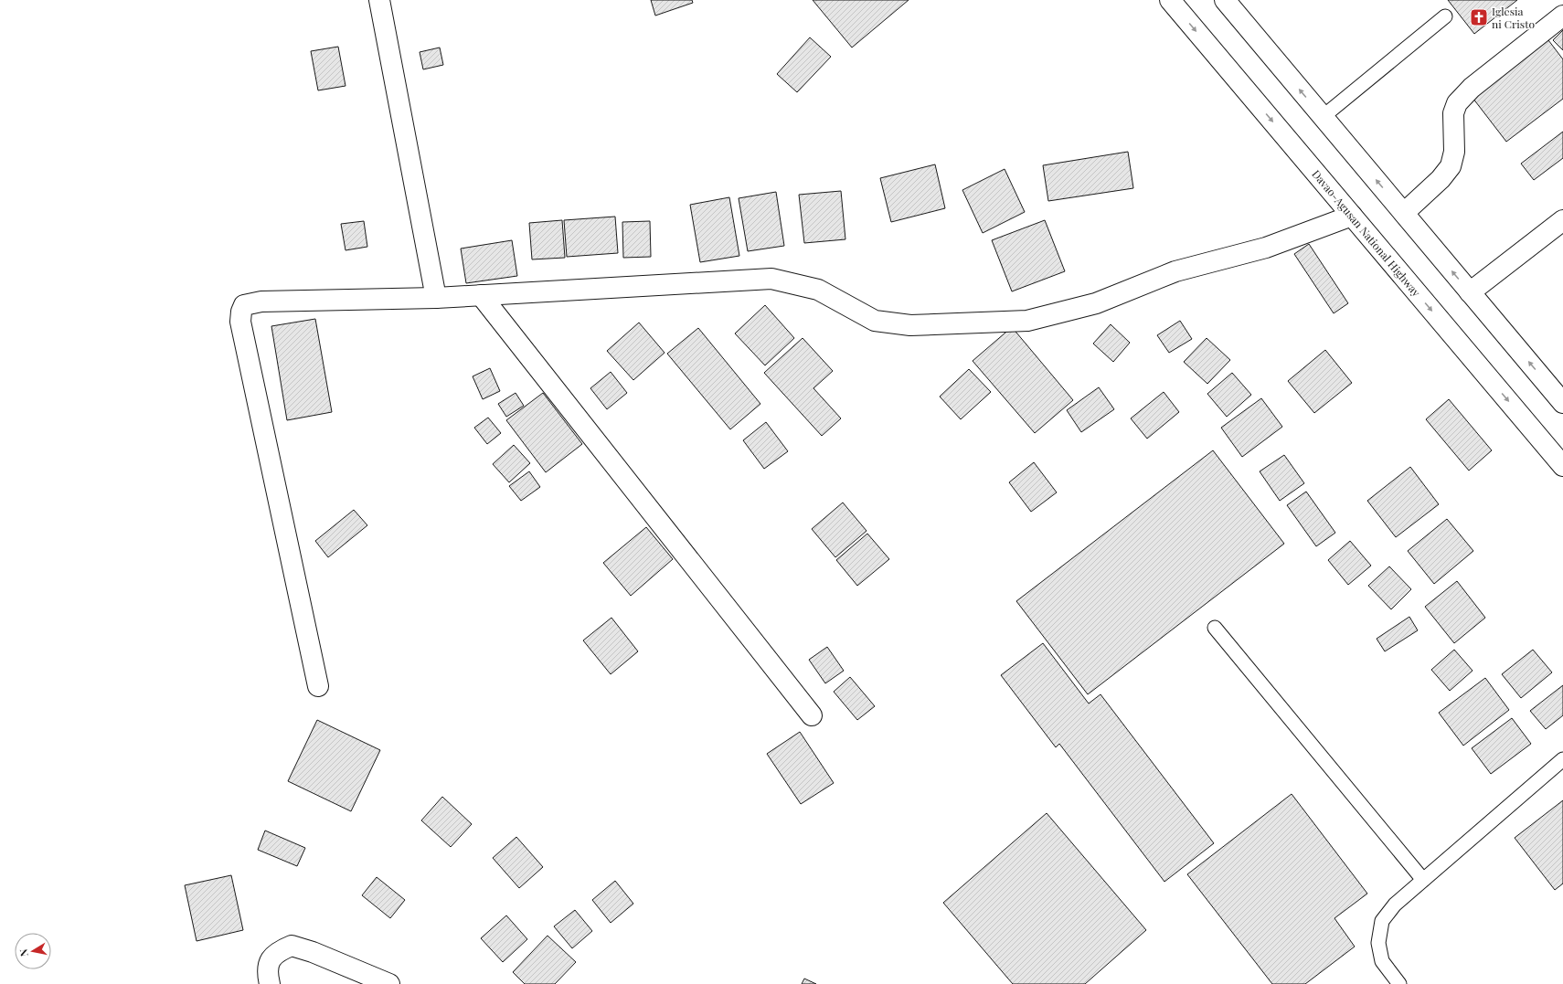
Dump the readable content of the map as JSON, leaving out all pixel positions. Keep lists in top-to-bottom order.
{
  "streets": {
    "main road": ["Davao-Agusan National Highway"]
  },
  "places": {
    "church": ["Iglesia ni Cristo"]
  },
  "north": "left"
}
